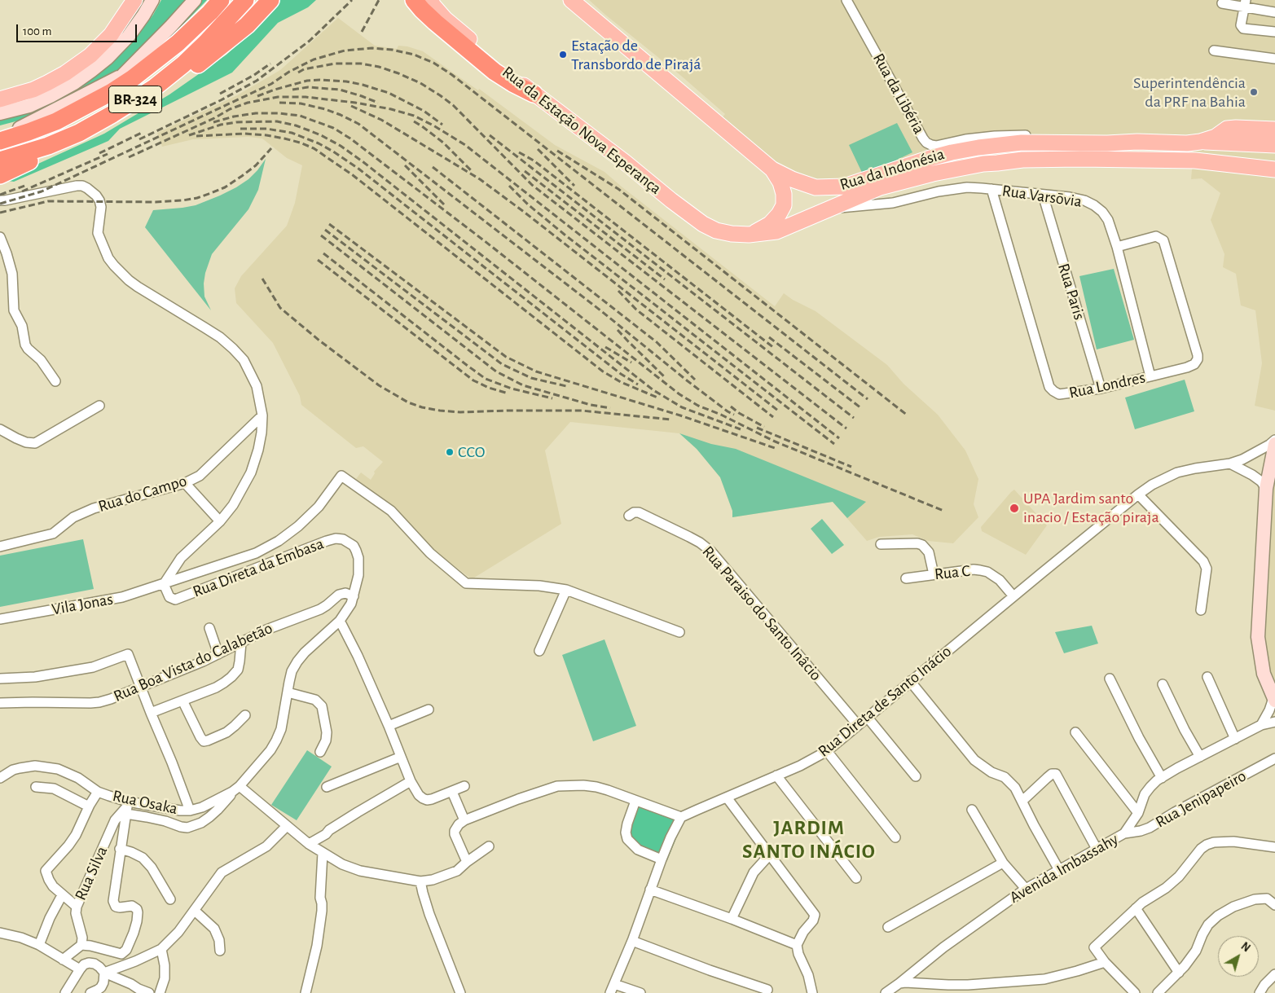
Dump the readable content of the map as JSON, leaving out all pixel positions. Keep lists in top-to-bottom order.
{
  "streets": {
    "highway": ["BR-324"],
    "main road": ["Rua da Estação Nova Esperança", "Rua da Indonésia"],
    "street": [
      "Rua da Libéria",
      "Rua Varsōvia",
      "Rua Paris",
      "Rua Londres",
      "Rua do Campo",
      "Rua Direta da Embasa",
      "Rua C",
      "Vila Jonas",
      "Rua Paraiso do Santo Inâcio",
      "Rua Boa Vista do Calabetão",
      "Rua Direta de Santo Inácio",
      "Rua Jenipapeiro",
      "Rua Osaka",
      "Avenida Imbassahy",
      "Rua Silva"
    ]
  },
  "crossings": [
    ["Rua da Estação Nova Esperança", "Rua da Indonésia"],
    ["Rua da Indonésia", "Rua Varsōvia"],
    ["Rua Varsōvia", "Rua Paris"],
    ["Rua Varsōvia", "Rua Londres"],
    ["Rua Paris", "Rua Londres"],
    ["Rua Direta da Embasa", "Vila Jonas"],
    ["Rua Direta da Embasa", "Rua Boa Vista do Calabetão"],
    ["Rua Direta da Embasa", "Rua Osaka"],
    ["Rua C", "Rua Direta de Santo Inácio"],
    ["Rua Paraiso do Santo Inâcio", "Rua Direta de Santo Inácio"],
    ["Rua Jenipapeiro", "Avenida Imbassahy"],
    ["Rua Osaka", "Rua Silva"]
  ],
  "districts": ["JARDIM SANTO INÁCIO"],
  "places": [
    "Estação de Transbordo de Pirajá",
    "Superintendência da PRF na Bahia",
    "CCO",
    "UPA Jardim santo inacio / Estação piraja"
  ],
  "scale_bar": "100 m",
  "north": "top right"
}
